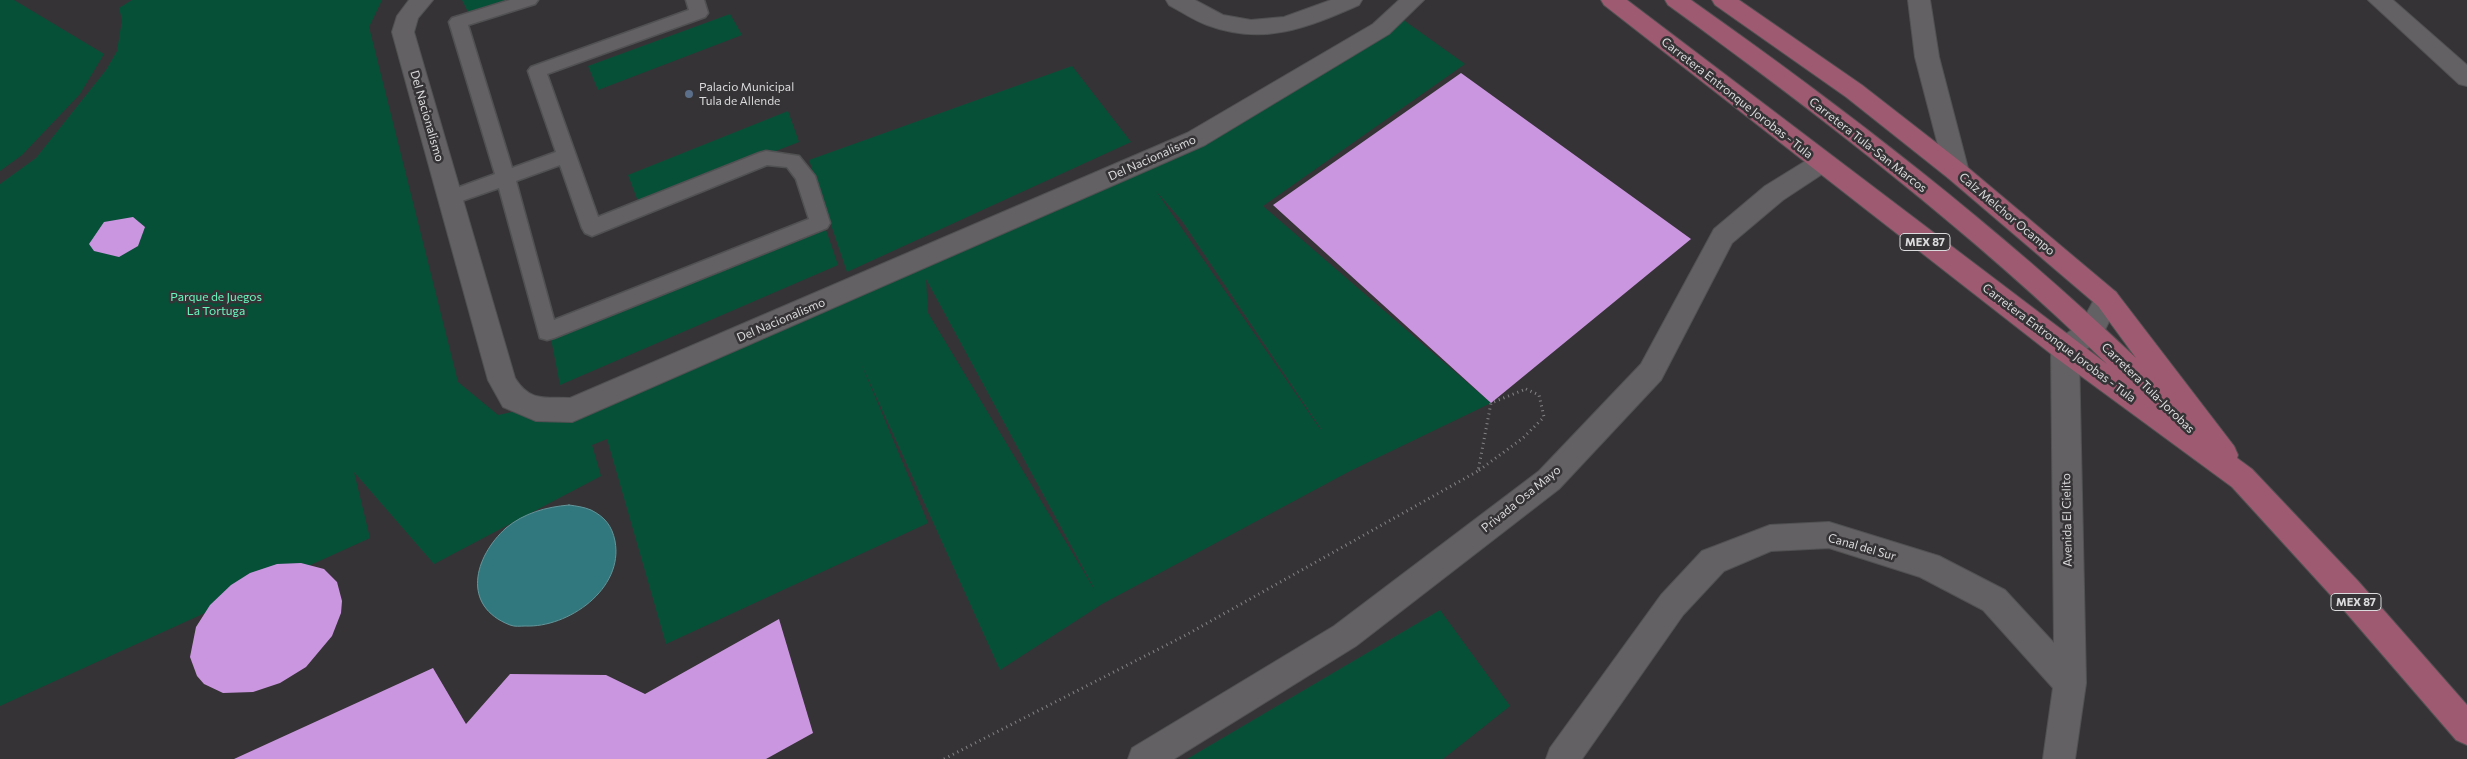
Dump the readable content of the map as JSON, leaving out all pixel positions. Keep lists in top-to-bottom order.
{
  "streets": {
    "main road": [
      "Carretera Entronque Jorobas - Tula",
      "Carretera Tula-San Marcos",
      "Calz Melchor Ocampo",
      "MEX 87",
      "Carretera Tula-Jorobas"
    ],
    "street": [
      "Del Nacionalismo",
      "Privada Osa Mayo",
      "Avenida El Cielito",
      "Canal del Sur"
    ]
  },
  "crossings": [
    ["Carretera Entronque Jorobas - Tula", "Calz Melchor Ocampo"],
    ["Carretera Entronque Jorobas - Tula", "Carretera Tula-Jorobas"],
    ["Carretera Entronque Jorobas - Tula", "Privada Osa Mayo"],
    ["Carretera Entronque Jorobas - Tula", "Avenida El Cielito"],
    ["Carretera Tula-San Marcos", "Carretera Tula-Jorobas"],
    ["Calz Melchor Ocampo", "Carretera Tula-Jorobas"],
    ["Avenida El Cielito", "Canal del Sur"]
  ],
  "parks": ["Parque de Juegos La Tortuga"],
  "places": ["Palacio Municipal Tula de Allende"]
}
